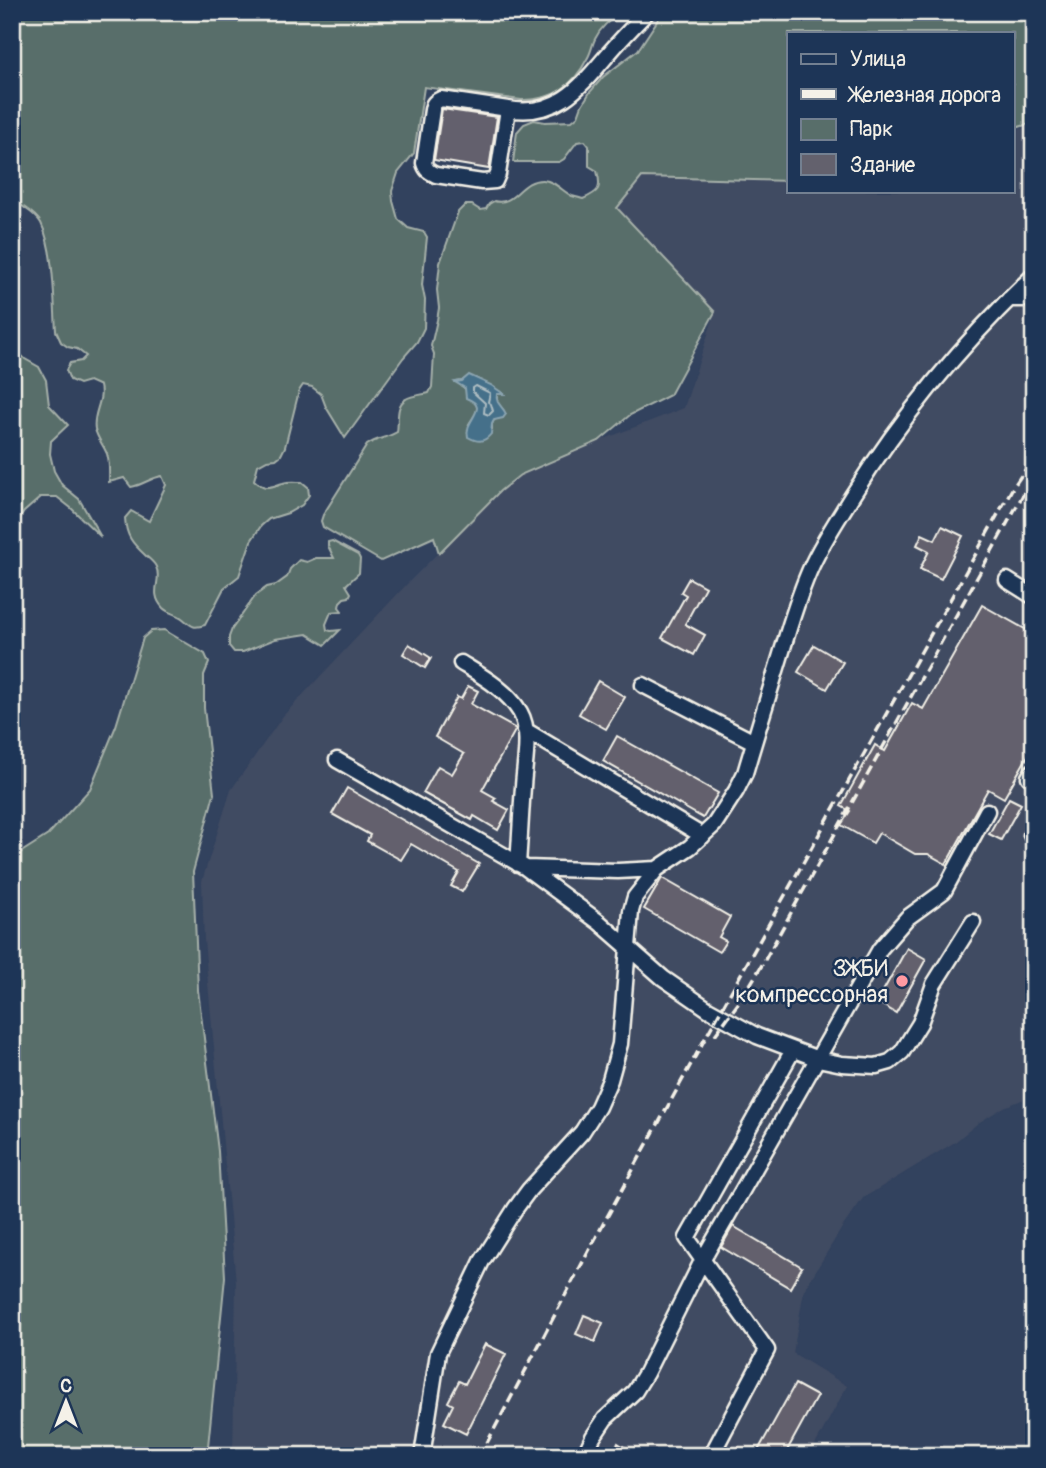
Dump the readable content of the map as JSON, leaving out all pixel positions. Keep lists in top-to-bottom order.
{
  "places": ["ЗЖБИ компрессорная"],
  "legend": [
    "Улица",
    "Железная дорога",
    "Парк",
    "Здание"
  ],
  "north": "top"
}
